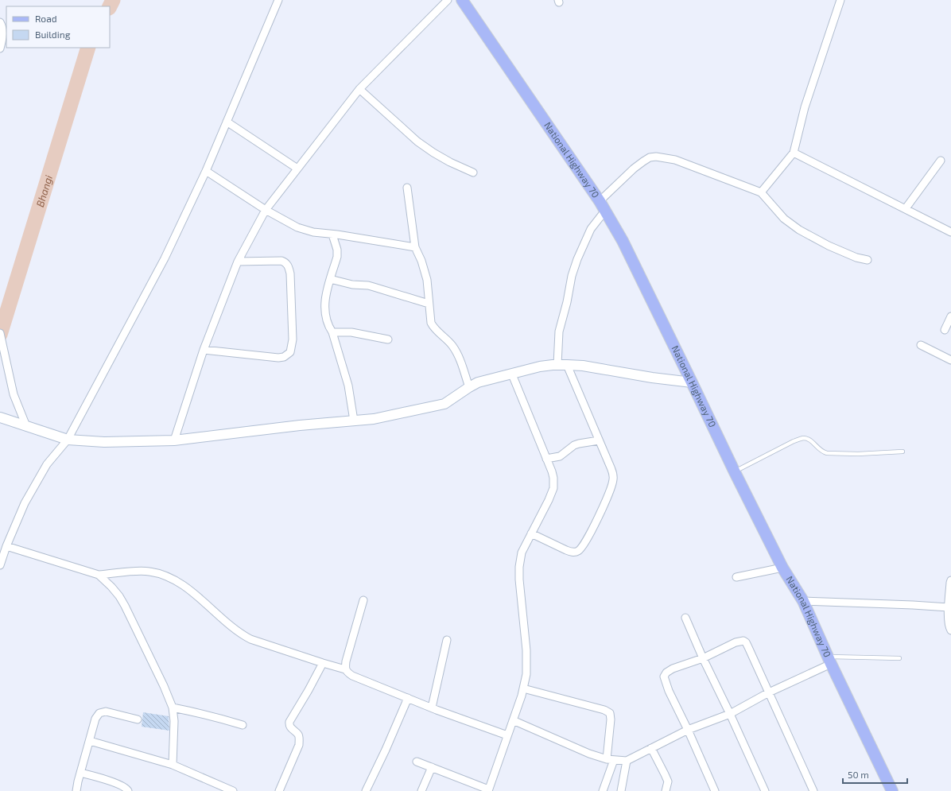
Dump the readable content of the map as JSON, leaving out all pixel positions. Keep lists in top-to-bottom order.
{
  "streets": {
    "main road": ["National Highway 70"]
  },
  "water": ["Bhangi"],
  "legend": ["Road", "Building"],
  "scale_bar": "50 m"
}
